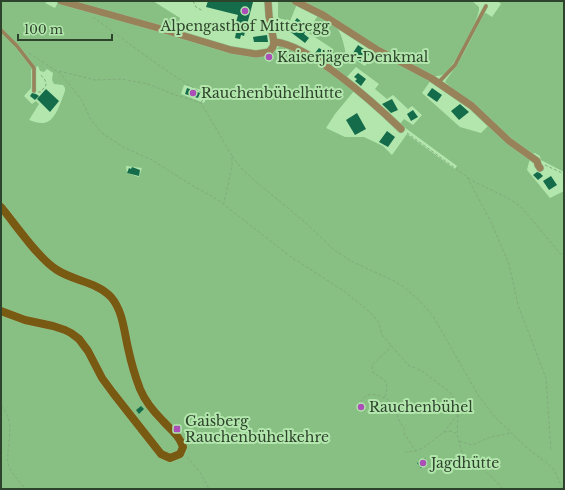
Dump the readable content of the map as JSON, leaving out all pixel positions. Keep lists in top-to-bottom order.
{
  "places": {
    "other": [
      "Alpengasthof Mitteregg",
      "Kaiserjäger-Denkmal",
      "Rauchenbühelhütte",
      "Rauchenbühel",
      "Jagdhütte"
    ],
    "transit": ["Gaisberg Rauchenbühelkehre"]
  },
  "scale_bar": "100 m"
}
